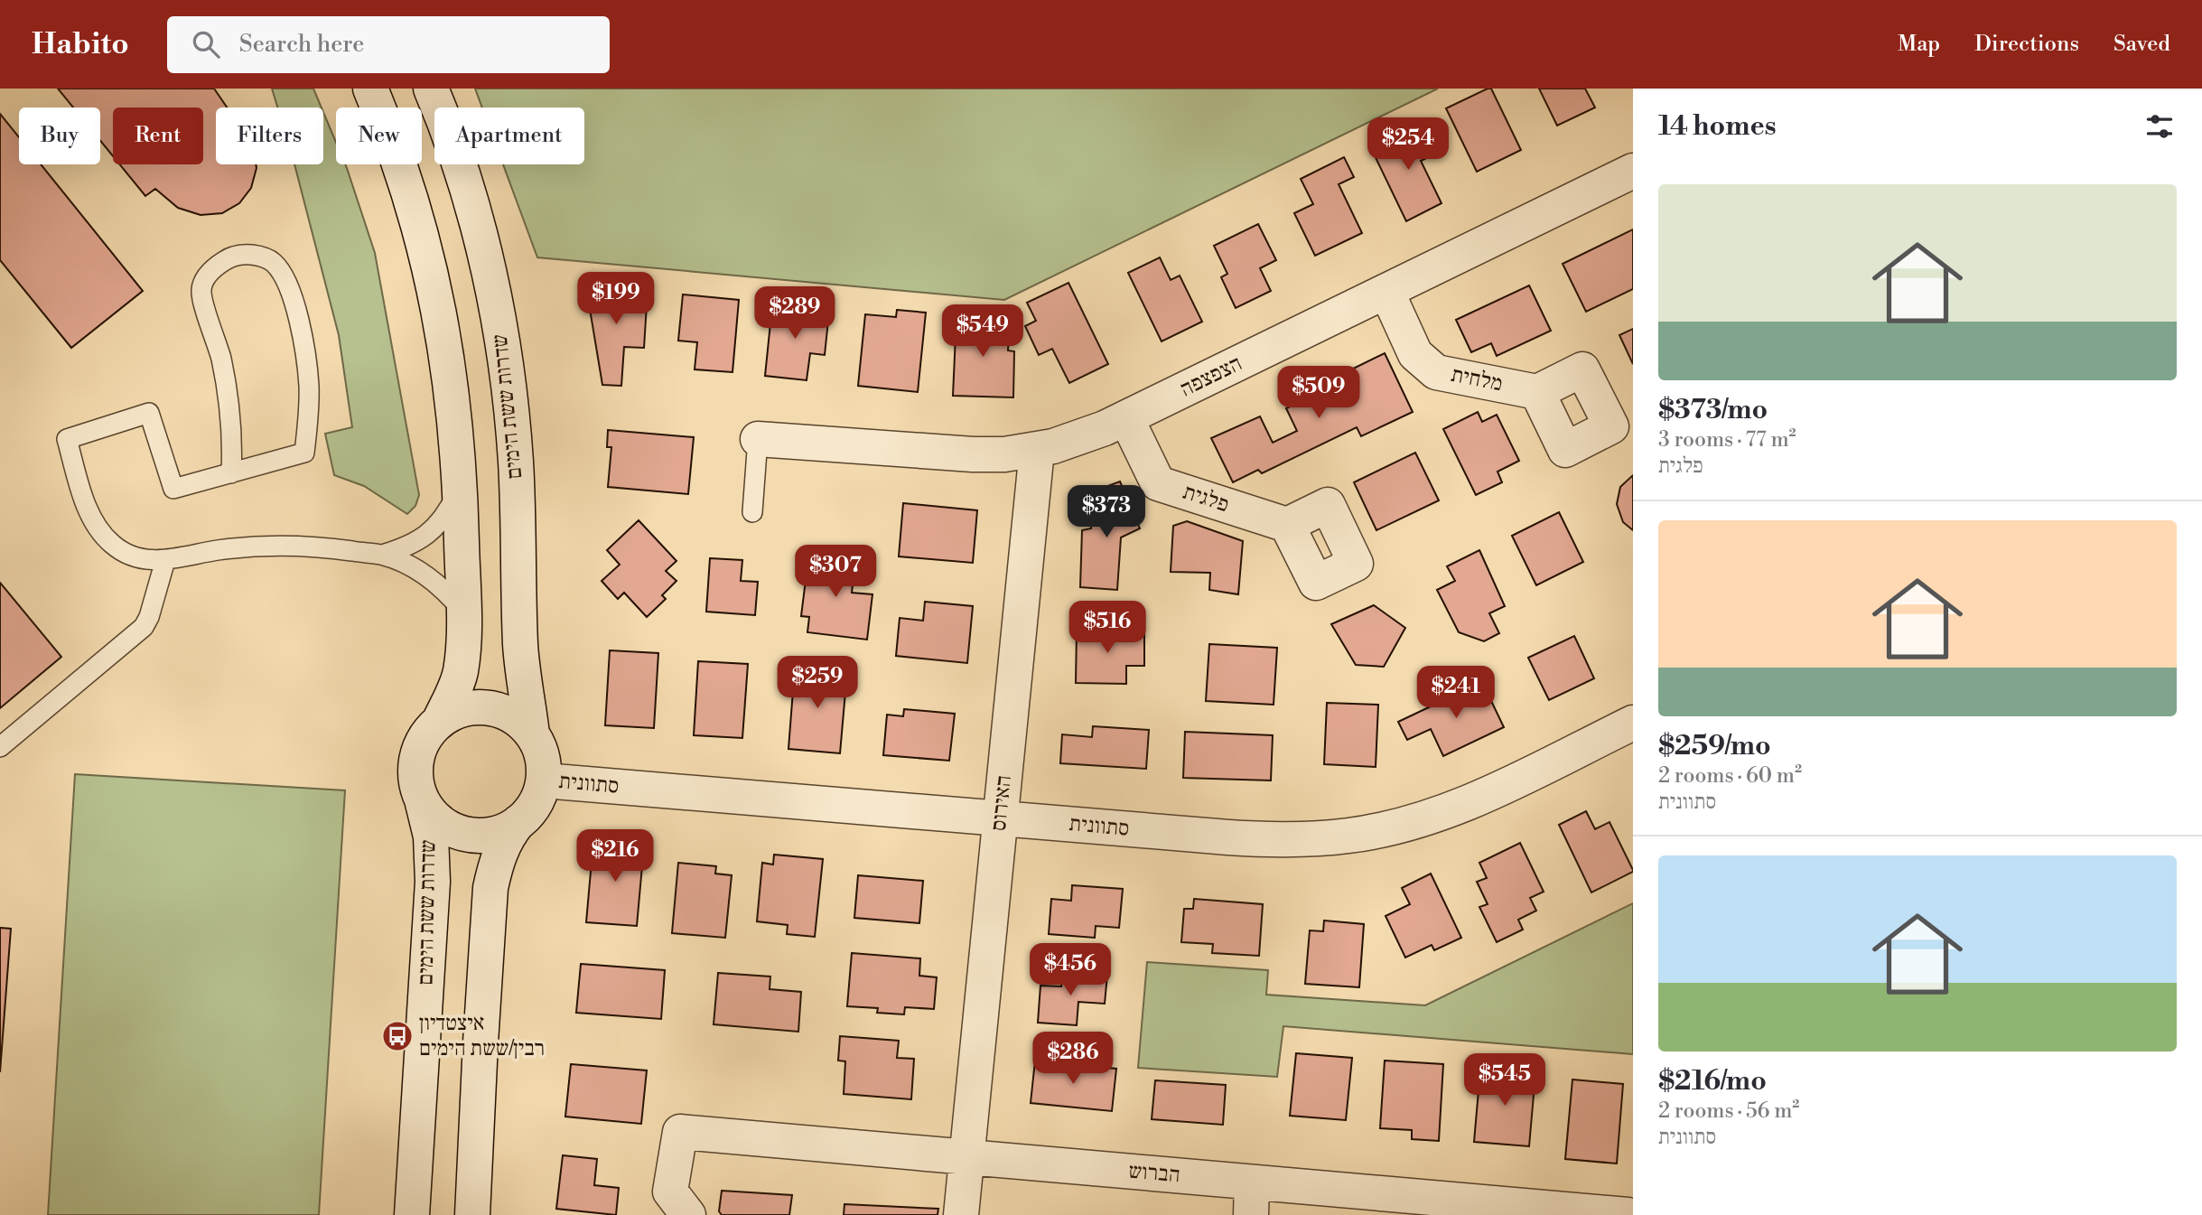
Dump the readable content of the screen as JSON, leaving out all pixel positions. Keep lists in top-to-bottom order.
{
  "streets": {
    "street": [
      "הצפצפה",
      "מלחית",
      "שדרות ששת הימים",
      "פלגית",
      "סתוונית",
      "האירוס",
      "הברוש"
    ]
  },
  "crossings": [
    ["הצפצפה", "מלחית"],
    ["הצפצפה", "פלגית"],
    ["הצפצפה", "האירוס"],
    ["שדרות ששת הימים", "סתוונית"],
    ["סתוונית", "האירוס"],
    ["האירוס", "הברוש"]
  ],
  "places": {
    "bus stop": ["איצטדיון רבין/ששת הימים"]
  },
  "page": {
    "header": "Habito",
    "search": "Search here",
    "nav": ["Map", "Directions", "Saved"],
    "heading": "14 homes",
    "chip": [
      "Buy",
      "Rent",
      "Filters",
      "New",
      "Apartment"
    ],
    "price": [
      "$254",
      "$199",
      "$289",
      "$549",
      "$509",
      "$373",
      "$307",
      "$516",
      "$259",
      "$241",
      "$216",
      "$456",
      "$286",
      "$545"
    ],
    "list": [
      {
        "name": "$373/mo",
        "note": "3 rooms · 77 m² · פלגית"
      },
      {
        "name": "$259/mo",
        "note": "2 rooms · 60 m² · סתוונית"
      },
      {
        "name": "$216/mo",
        "note": "2 rooms · 56 m² · סתוונית"
      }
    ]
  }
}
